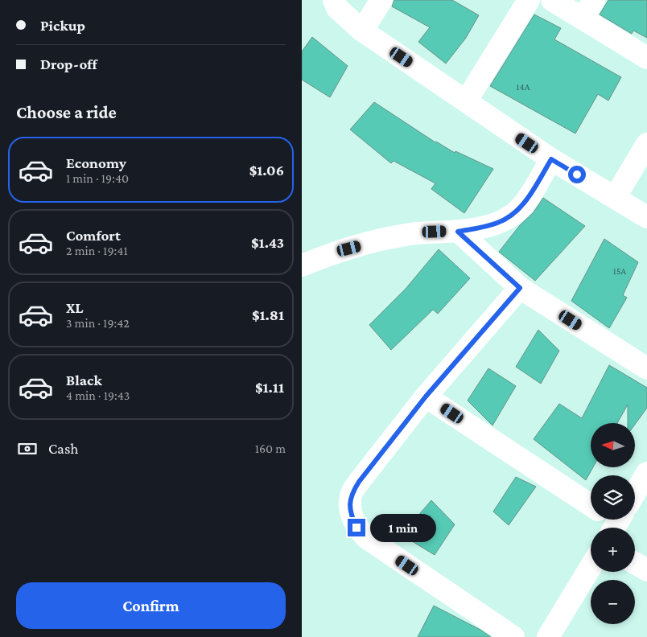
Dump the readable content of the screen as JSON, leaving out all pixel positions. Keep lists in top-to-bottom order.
{
  "house_numbers": ["14A", "15A"],
  "north": "left",
  "page": {
    "banner": ["Pickup", "Drop-off"],
    "heading": "Choose a ride",
    "list": [
      {
        "name": "Economy",
        "note": "1 min · 19:40",
        "value": "$1.06"
      },
      {
        "name": "Comfort",
        "note": "2 min · 19:41",
        "value": "$1.43"
      },
      {
        "name": "XL",
        "note": "3 min · 19:42",
        "value": "$1.81"
      },
      {
        "name": "Black",
        "note": "4 min · 19:43",
        "value": "$1.11"
      }
    ],
    "map_buttons": ["+", "−"],
    "pay": ["Cash", "160 m"],
    "bubble": "1 min",
    "buttons": "Confirm"
  }
}
